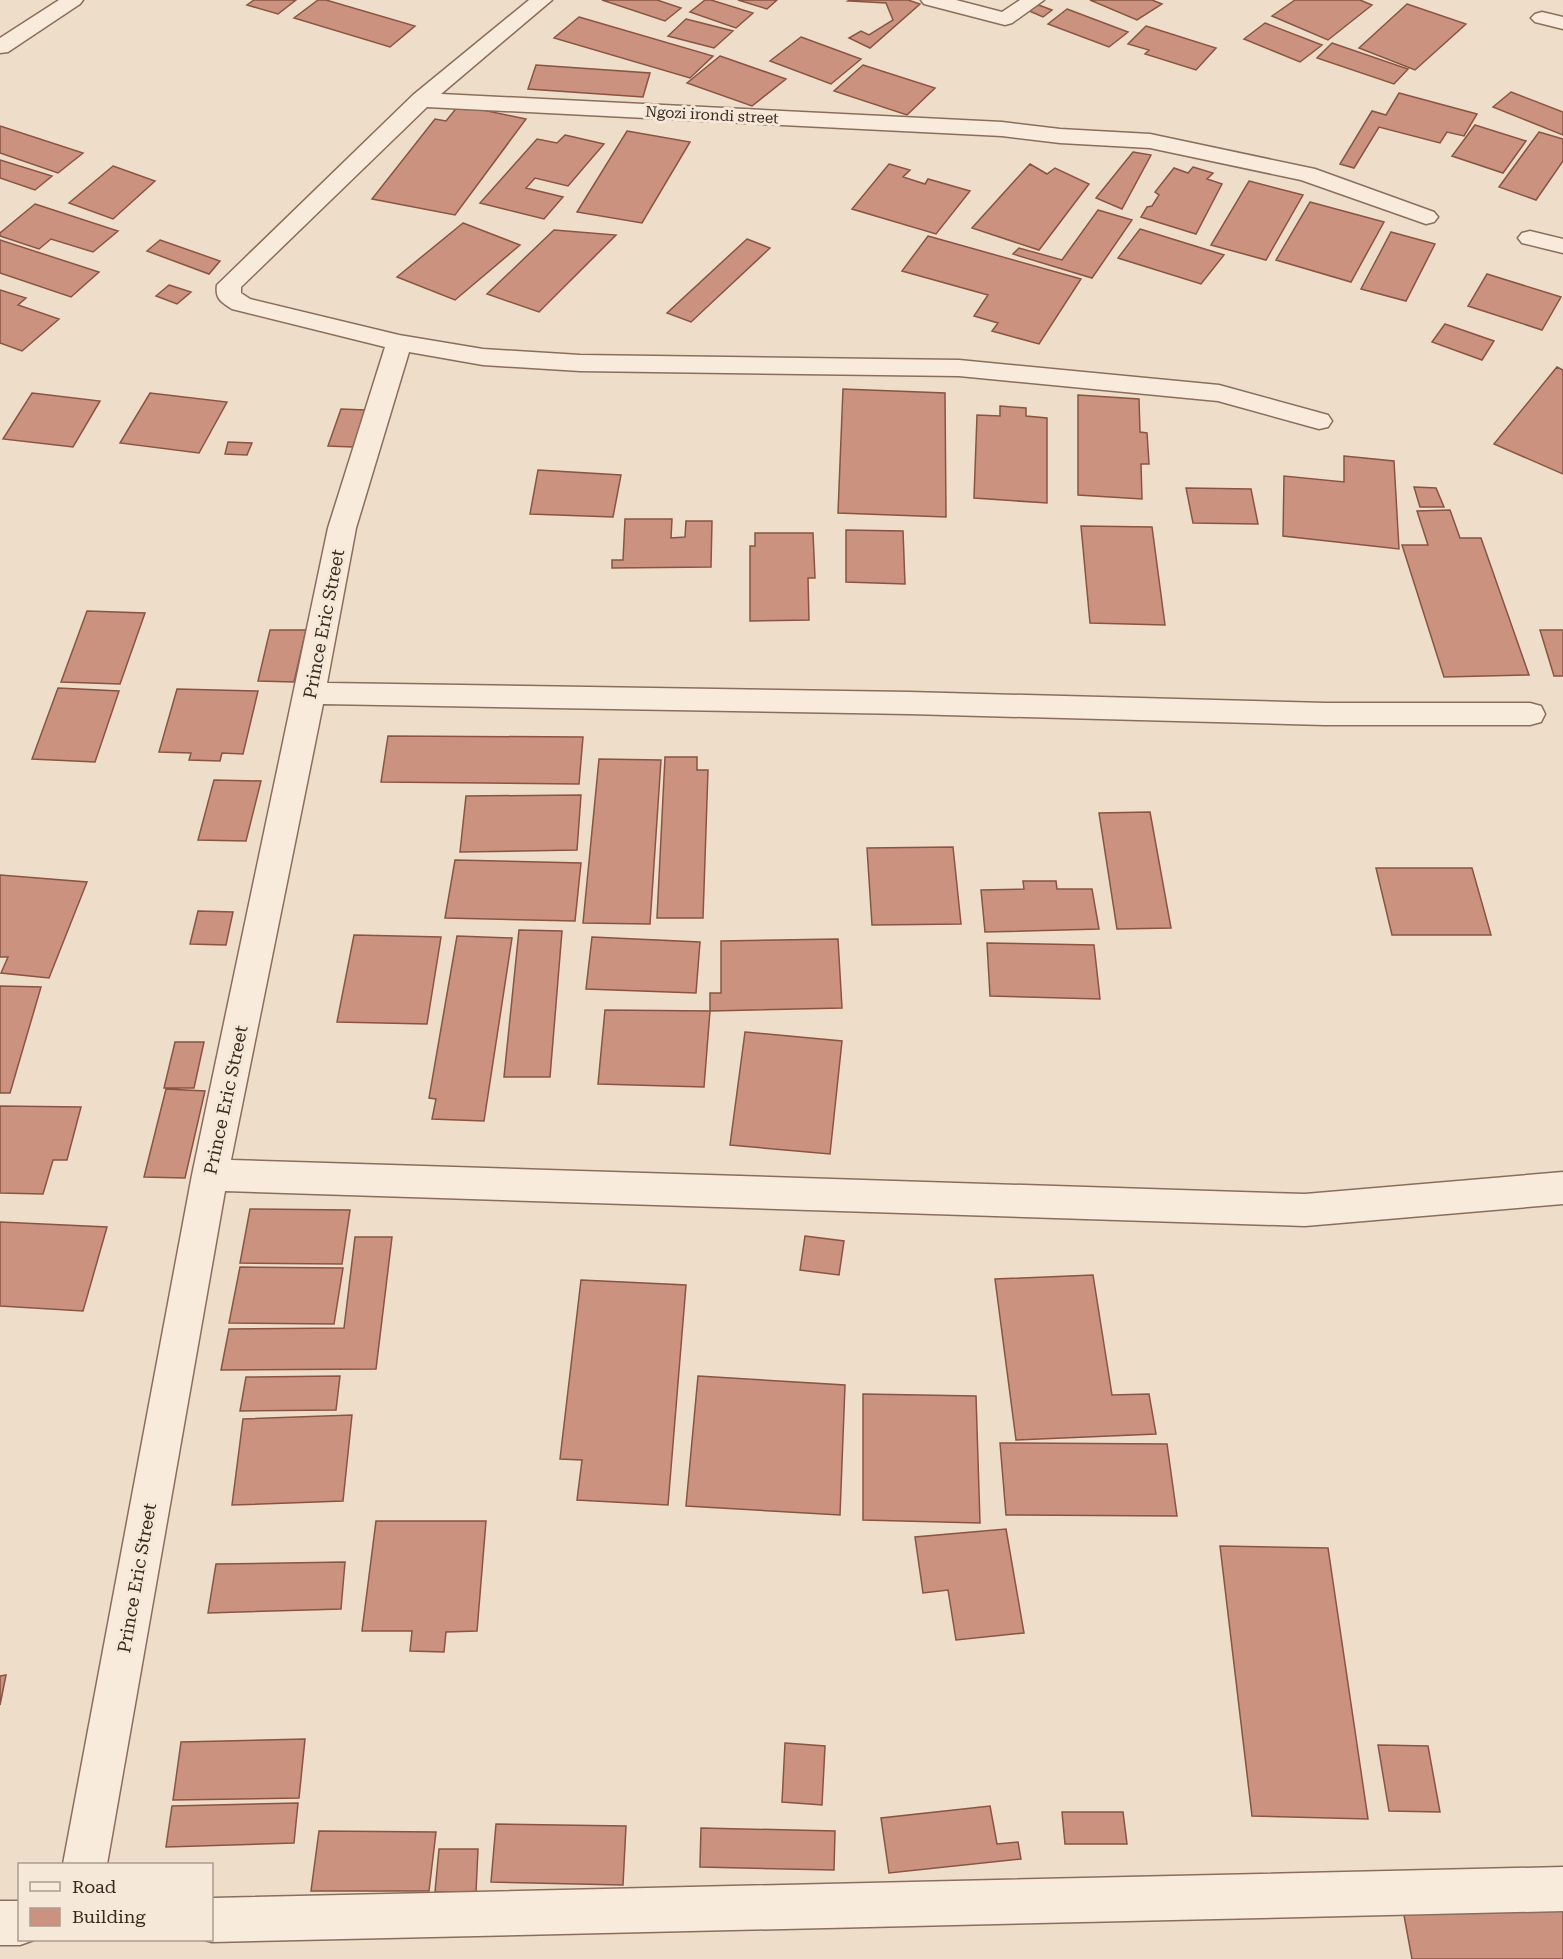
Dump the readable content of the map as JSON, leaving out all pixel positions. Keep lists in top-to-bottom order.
{
  "streets": {
    "street": ["Ngozi irondi street", "Prince Eric Street"]
  },
  "legend": ["Road", "Building"]
}
